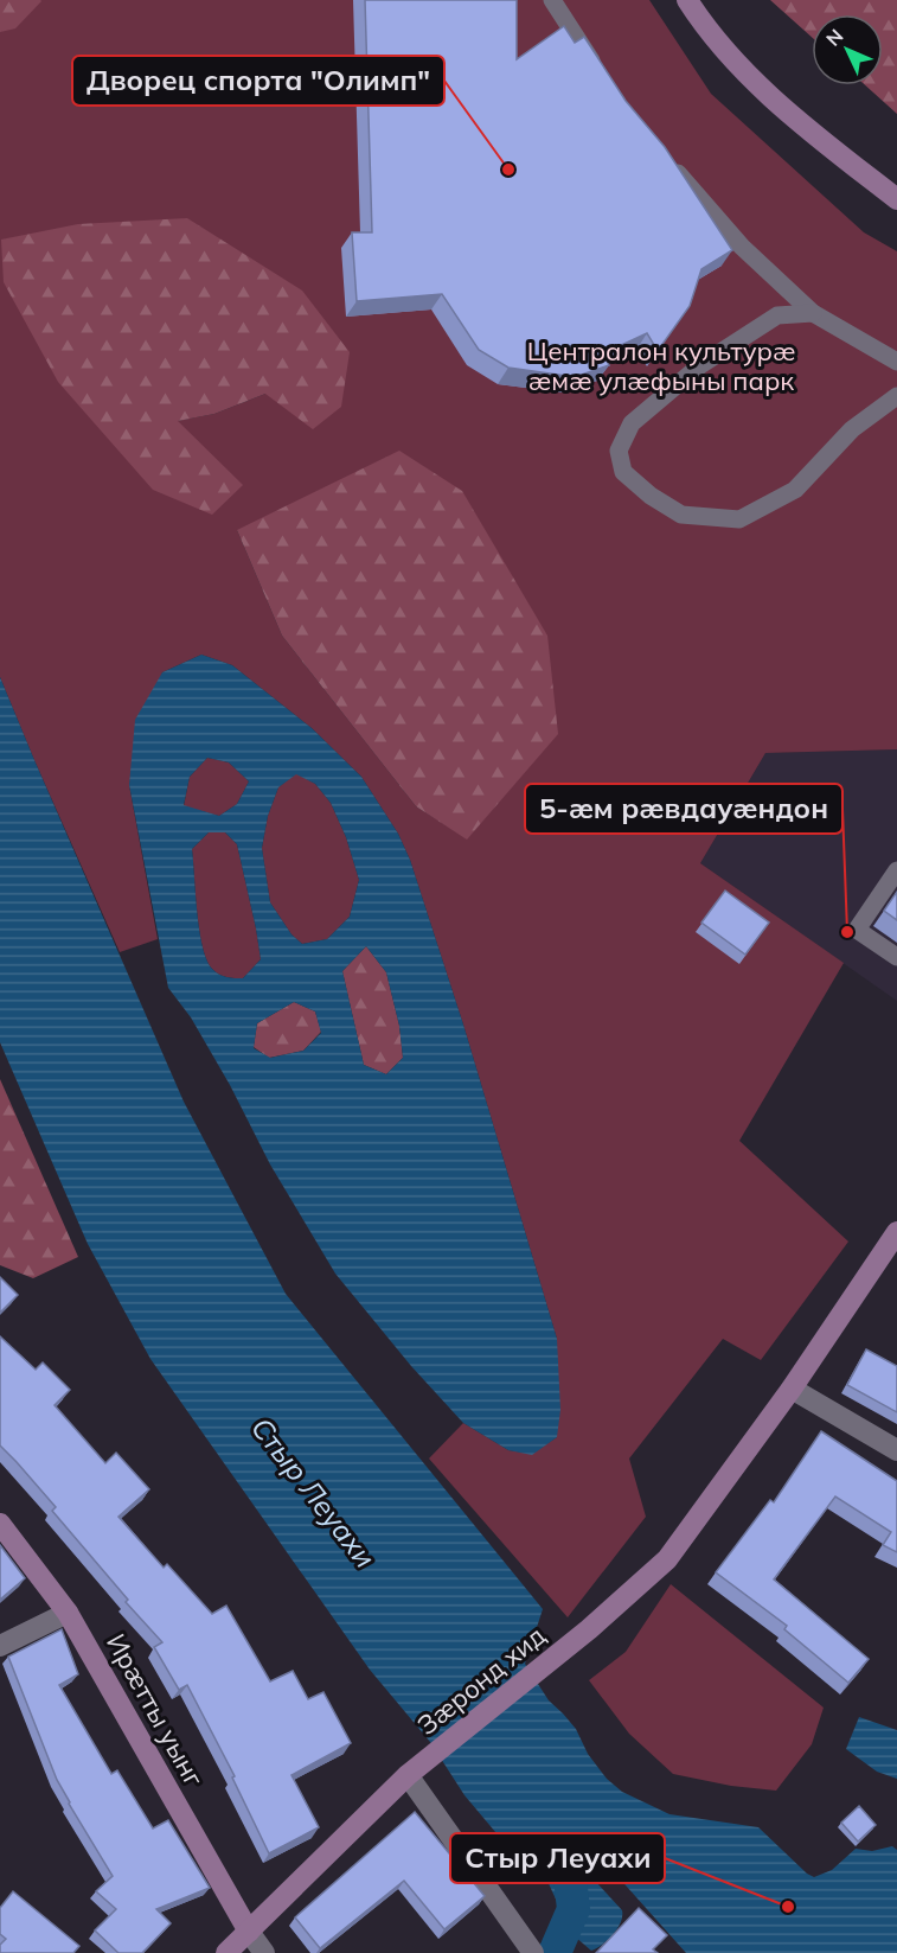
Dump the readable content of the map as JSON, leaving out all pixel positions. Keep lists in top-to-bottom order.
{
  "streets": {
    "street": ["Зæронд хид", "Ирæтты уынг"]
  },
  "crossings": [
    ["Зæронд хид", "Ирæтты уынг"]
  ],
  "water": ["Стыр Леуахи"],
  "parks": ["Централон культурæ æмæ улæфыны парк"],
  "places": ["Дворец спорта \"Олимп\"", "5-æм рӕвдауӕндон", "Стыр Леуахи"],
  "north": "top left"
}
